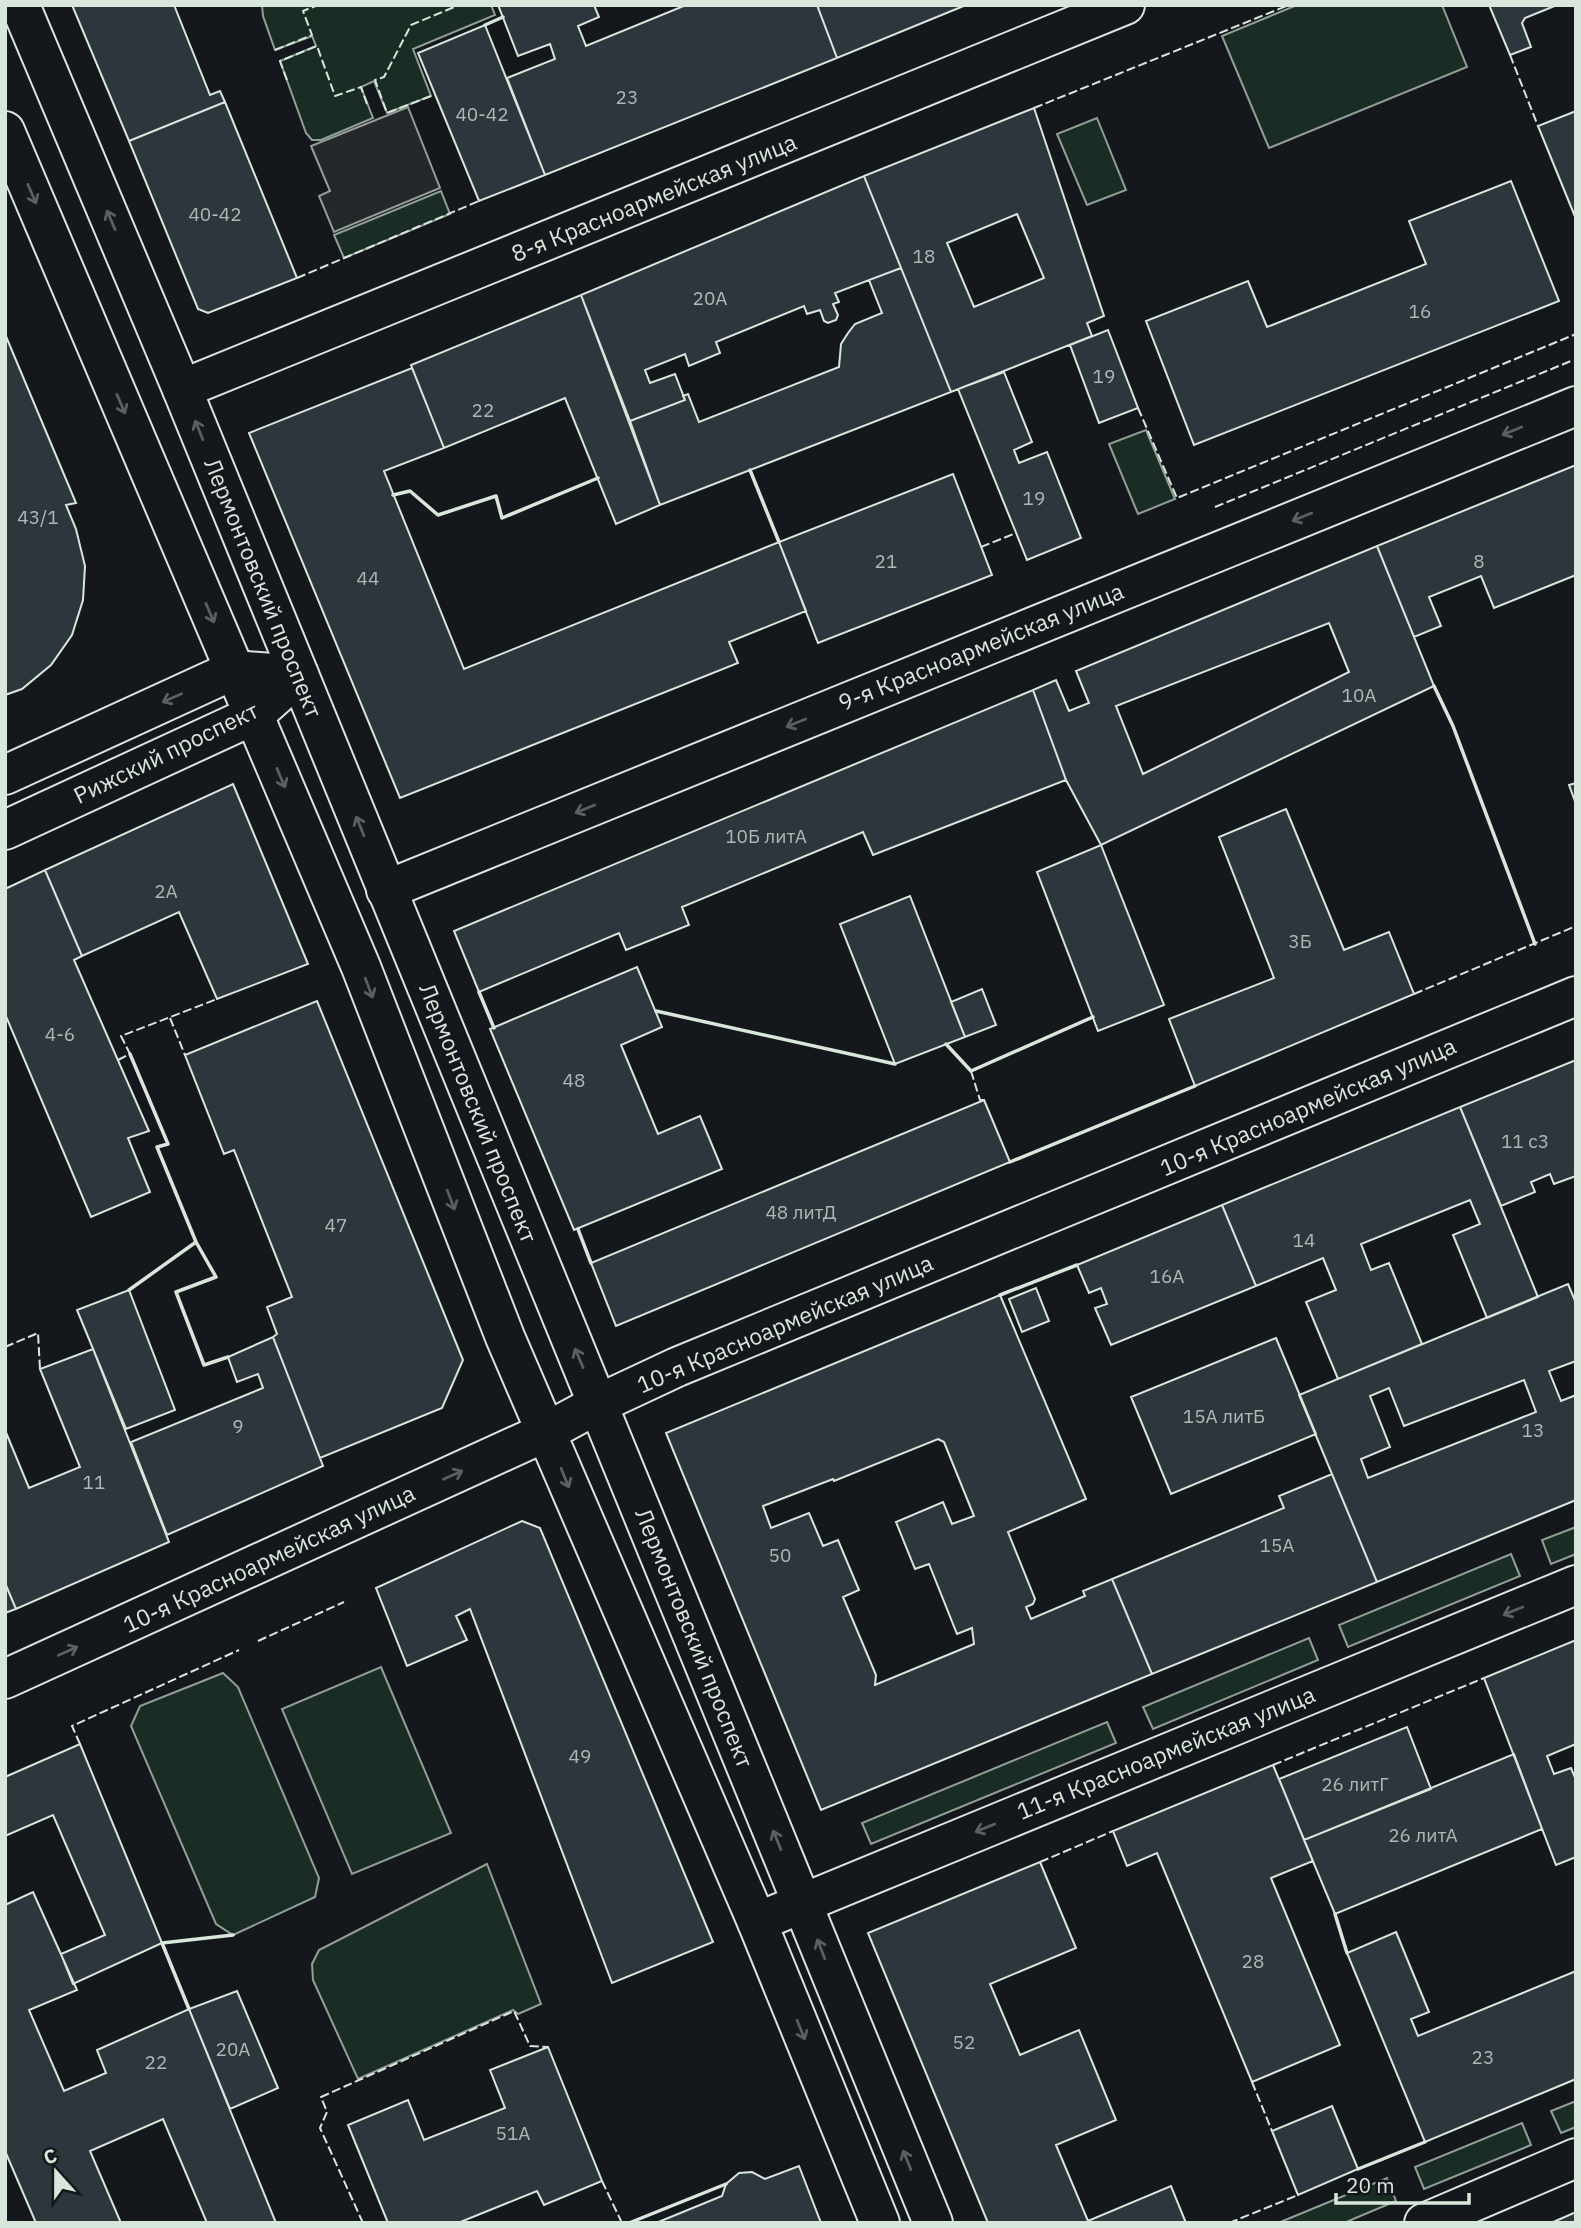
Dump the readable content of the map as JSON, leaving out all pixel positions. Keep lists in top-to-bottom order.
{
  "streets": {
    "main road": [
      "8-я Красноармейская улица",
      "Лермонтовский проспект",
      "9-я Красноармейская улица",
      "Рижский проспект",
      "10-я Красноармейская улица",
      "11-я Красноармейская улица"
    ]
  },
  "crossings": [
    ["8-я Красноармейская улица", "Лермонтовский проспект"],
    ["Лермонтовский проспект", "9-я Красноармейская улица"],
    ["Лермонтовский проспект", "Рижский проспект"],
    ["Лермонтовский проспект", "10-я Красноармейская улица"],
    ["Лермонтовский проспект", "11-я Красноармейская улица"]
  ],
  "one_way": ["9-я Красноармейская улица", "11-я Красноармейская улица"],
  "house_numbers": [
    "23",
    "40-42",
    "40-42",
    "18",
    "20А",
    "16",
    "19",
    "22",
    "19",
    "43/1",
    "21",
    "8",
    "44",
    "10А",
    "10Б литА",
    "2А",
    "3Б",
    "4-6",
    "48",
    "11 с3",
    "48 литД",
    "47",
    "14",
    "16А",
    "15А литБ",
    "9",
    "13",
    "11",
    "15А",
    "50",
    "49",
    "26 литГ",
    "26 литА",
    "28",
    "52",
    "20А",
    "23",
    "22",
    "51А"
  ],
  "scale_bar": "20 m",
  "north": "top"
}
